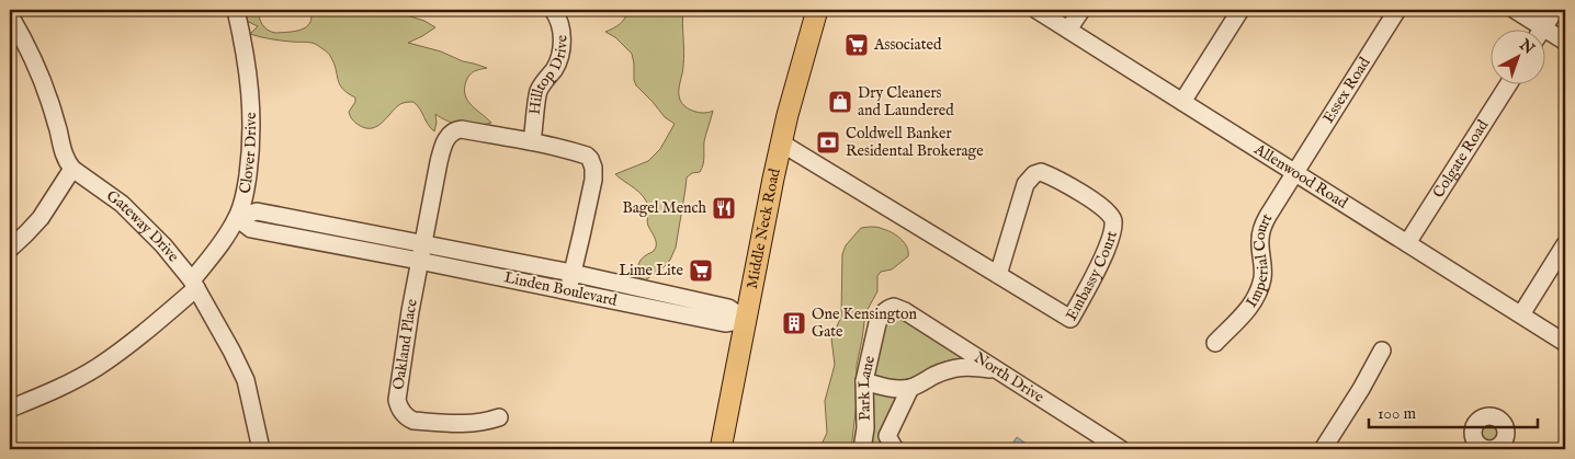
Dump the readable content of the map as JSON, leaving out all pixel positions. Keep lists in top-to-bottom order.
{
  "streets": {
    "main road": ["Middle Neck Road"],
    "street": [
      "Hilltop Drive",
      "Essex Road",
      "Clover Drive",
      "Colgate Road",
      "Allenwood Road",
      "Gateway Drive",
      "Imperial Court",
      "Embassy Court",
      "Linden Boulevard",
      "Oakland Place",
      "North Drive",
      "Park Lane"
    ]
  },
  "crossings": [
    ["Hilltop Drive", "Oakland Place"],
    ["Essex Road", "Allenwood Road"],
    ["Essex Road", "Imperial Court"],
    ["Clover Drive", "Gateway Drive"],
    ["Clover Drive", "Linden Boulevard"],
    ["Colgate Road", "Allenwood Road"],
    ["Allenwood Road", "Imperial Court"],
    ["Middle Neck Road", "Embassy Court"],
    ["Middle Neck Road", "Linden Boulevard"],
    ["Linden Boulevard", "Oakland Place"],
    ["North Drive", "Park Lane"]
  ],
  "places": {
    "supermarket": ["Associated", "Lime Lite"],
    "shop": ["Dry Cleaners and Laundered"],
    "bank": ["Coldwell Banker Residental Brokerage"],
    "restaurant": ["Bagel Mench"],
    "building": ["One Kensington Gate"]
  },
  "scale_bar": "100 m",
  "north": "top right"
}
